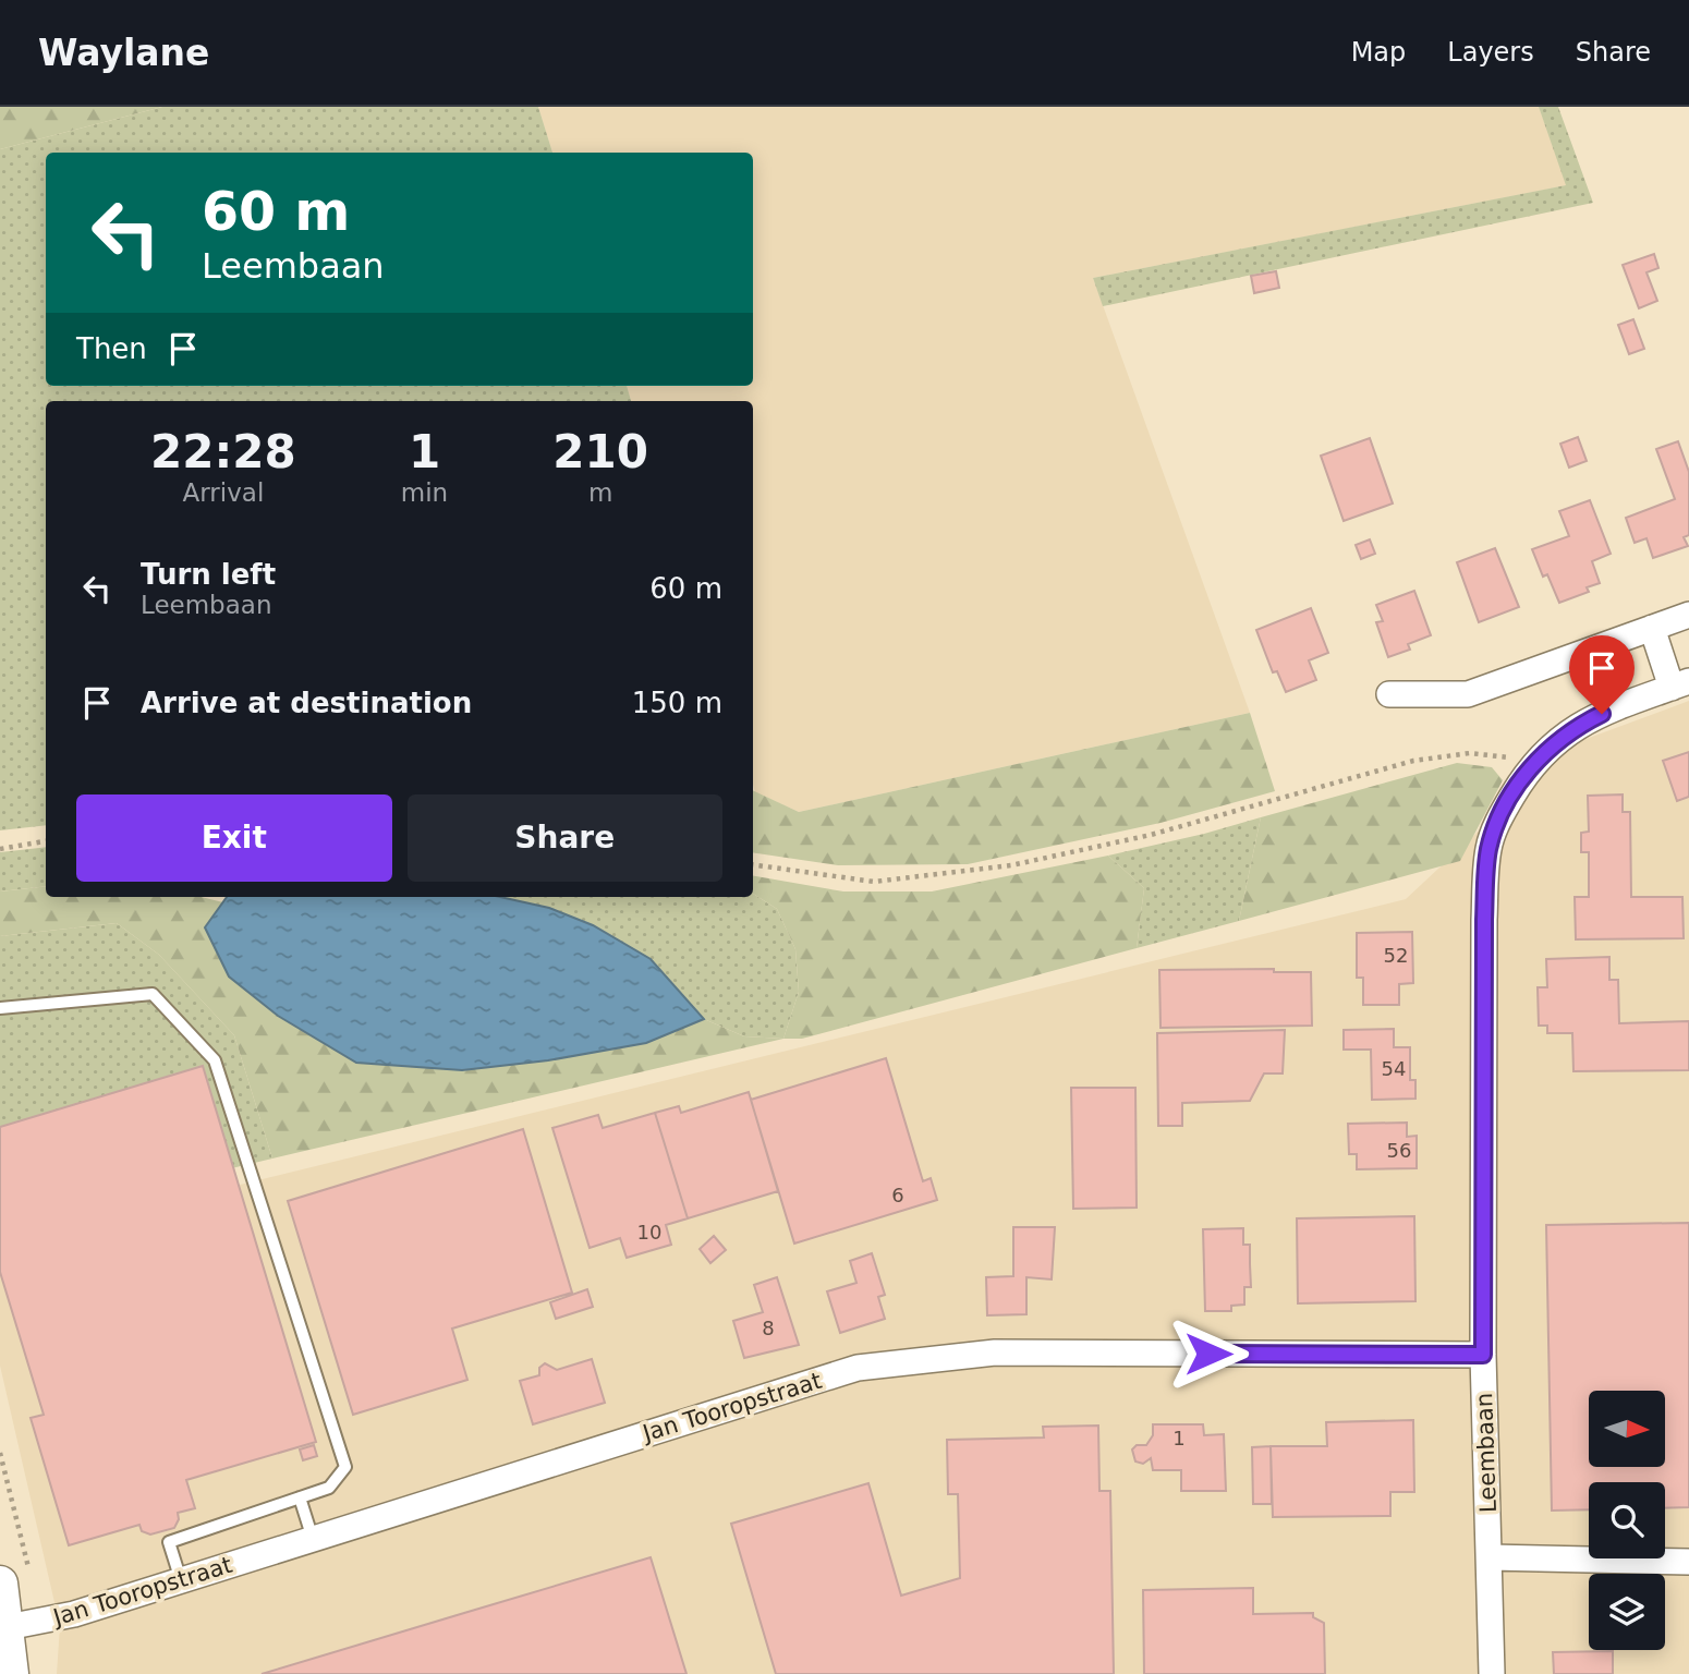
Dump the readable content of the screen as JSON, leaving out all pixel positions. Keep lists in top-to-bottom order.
{
  "streets": {
    "street": ["Jan Tooropstraat", "Leembaan"]
  },
  "crossings": [
    ["Jan Tooropstraat", "Leembaan"]
  ],
  "house_numbers": [
    "52",
    "54",
    "56",
    "6",
    "10",
    "8",
    "1"
  ],
  "north": "right",
  "page": {
    "header": "Waylane",
    "nav": ["Map", "Layers", "Share"],
    "turn": ["60 m", "Leembaan"],
    "then": "Then",
    "eta": [
      "22:28",
      "Arrival",
      "1",
      "min",
      "210",
      "m"
    ],
    "list": [
      {
        "name": "Turn left",
        "note": "Leembaan",
        "value": "60 m"
      },
      {
        "name": "Arrive at destination",
        "value": "150 m"
      }
    ],
    "buttons": ["Exit", "Share"]
  }
}
